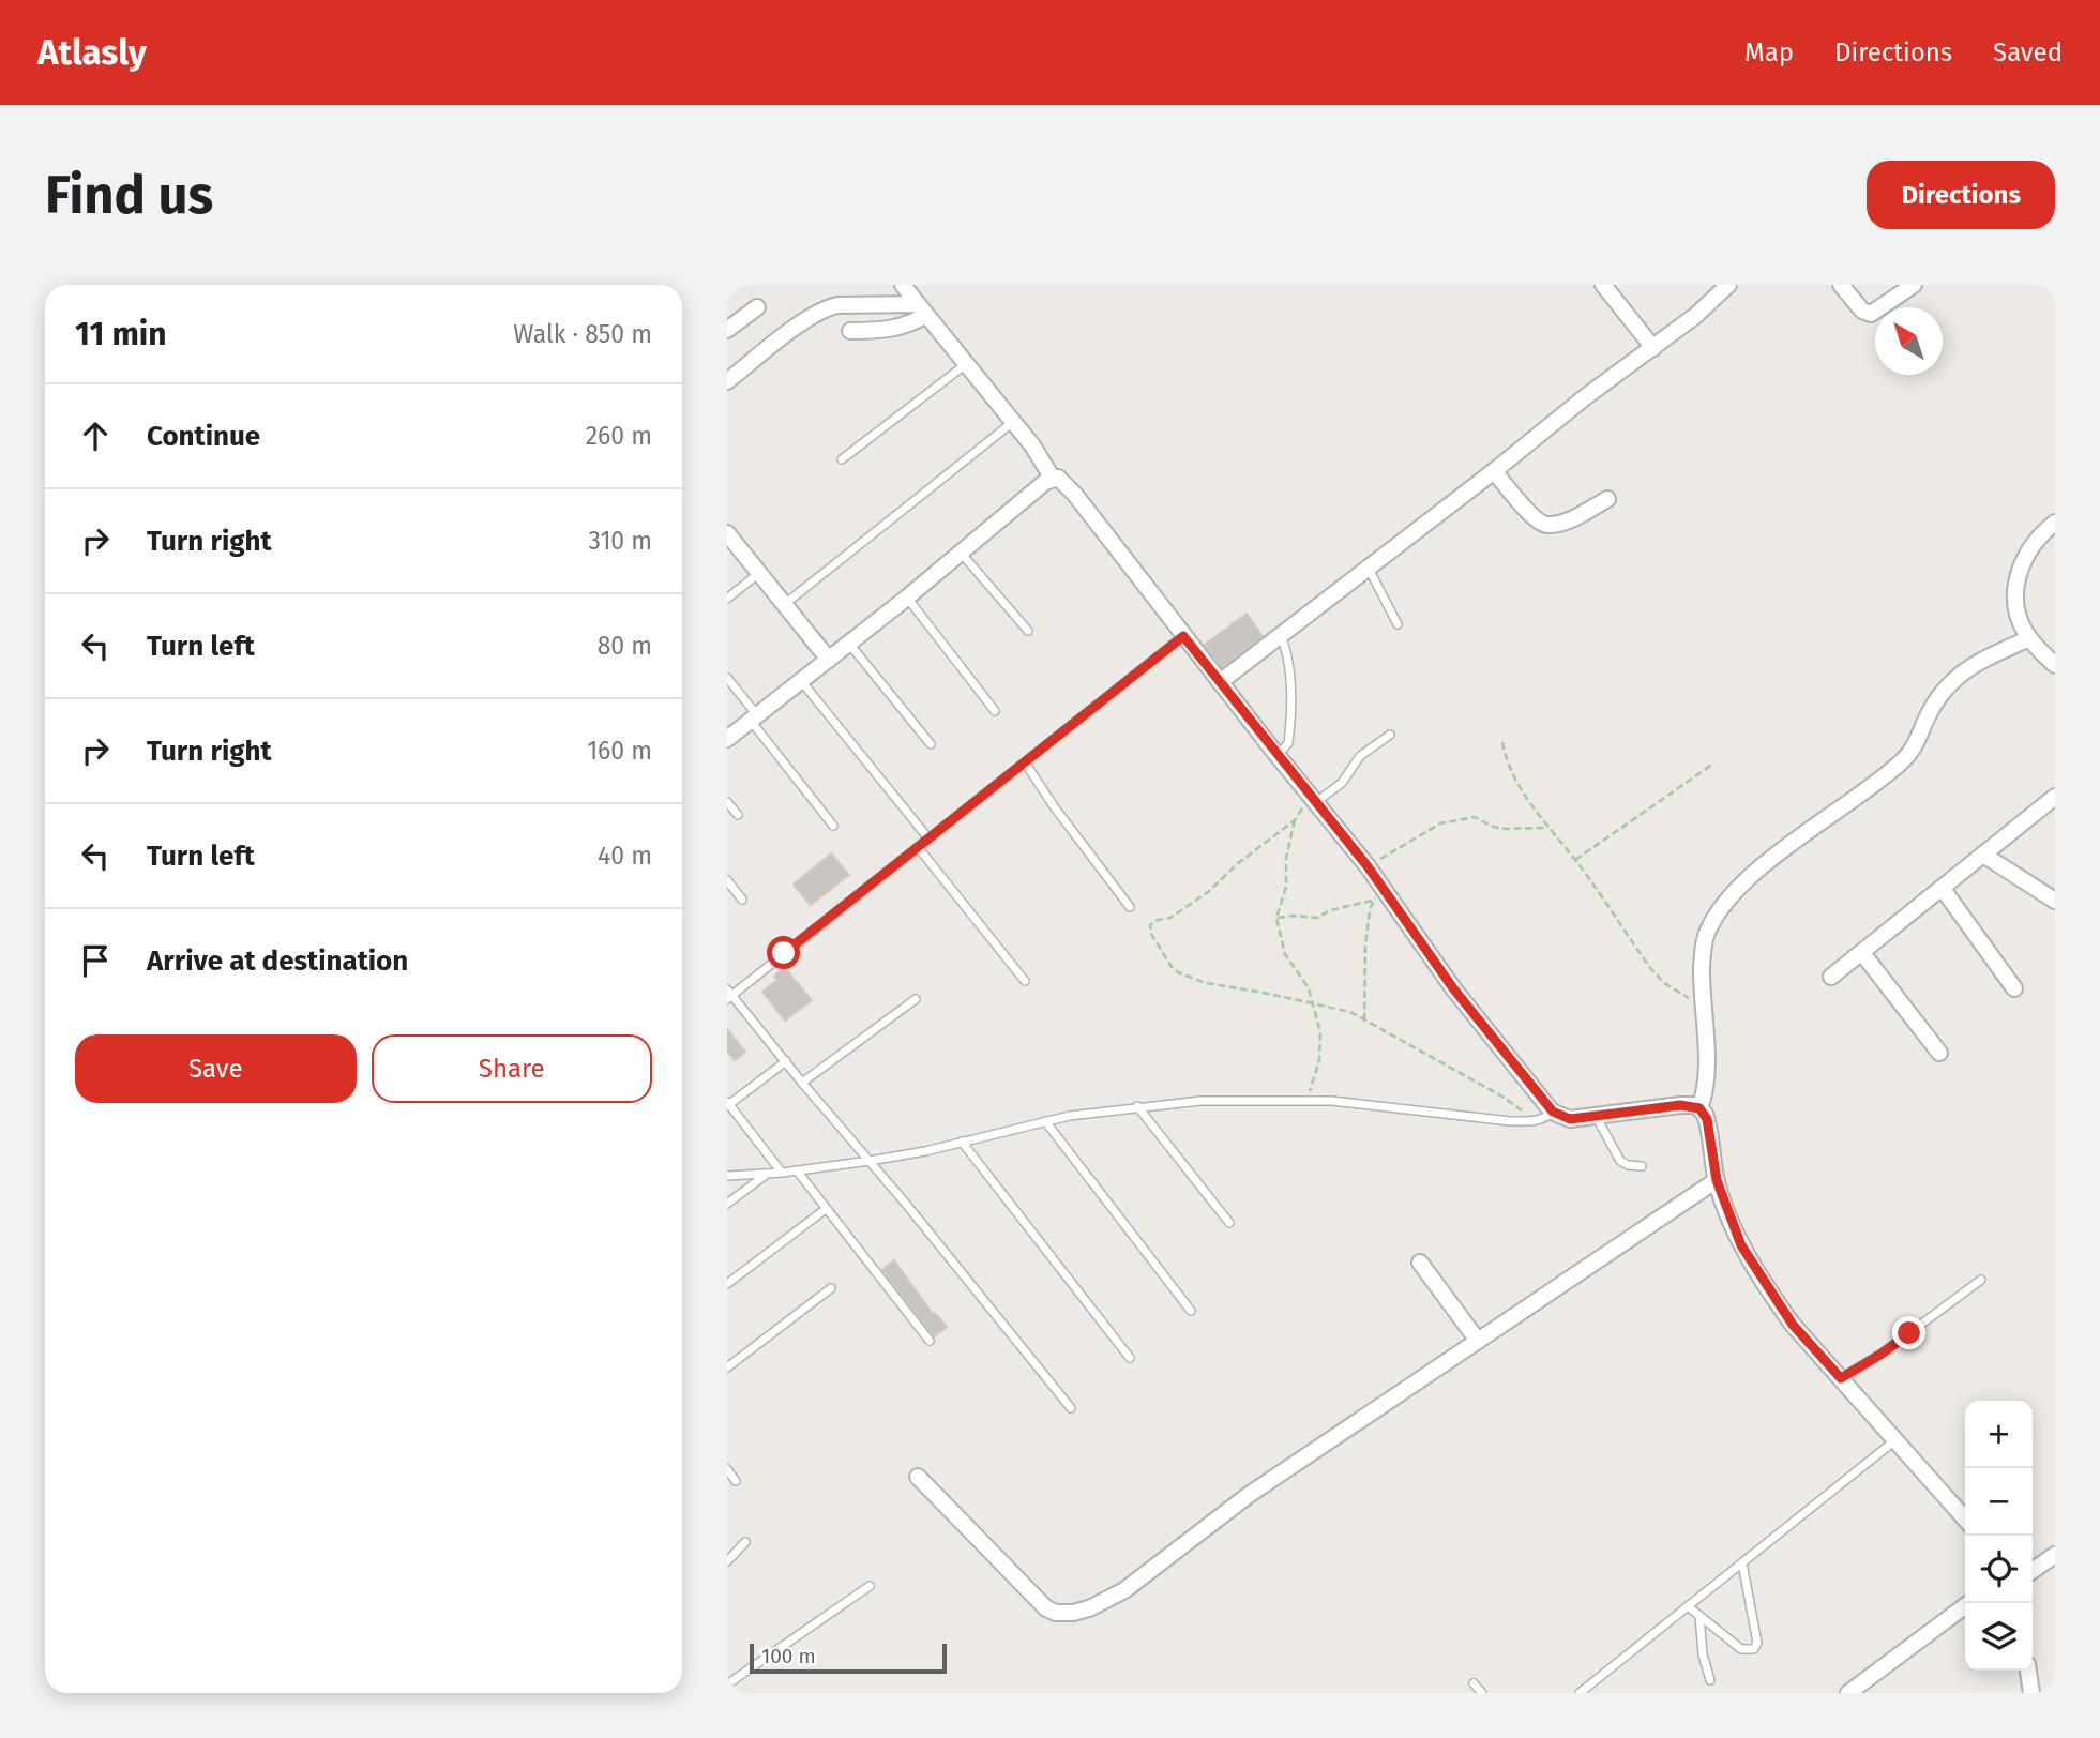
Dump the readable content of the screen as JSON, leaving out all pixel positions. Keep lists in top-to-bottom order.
{
  "scale_bar": "100 m",
  "north": "top left",
  "page": {
    "header": "Atlasly",
    "nav": ["Map", "Directions", "Saved"],
    "buttons": [
      "Directions",
      ["Save", "Share"]
    ],
    "title": "Find us",
    "heading": ["11 min", "Walk · 850 m"],
    "list": [
      ["Continue", "260 m"],
      ["Turn right", "310 m"],
      ["Turn left", "80 m"],
      ["Turn right", "160 m"],
      ["Turn left", "40 m"],
      "Arrive at destination"
    ],
    "map_buttons": ["+", "−"],
    "scale": "100 m"
  }
}
